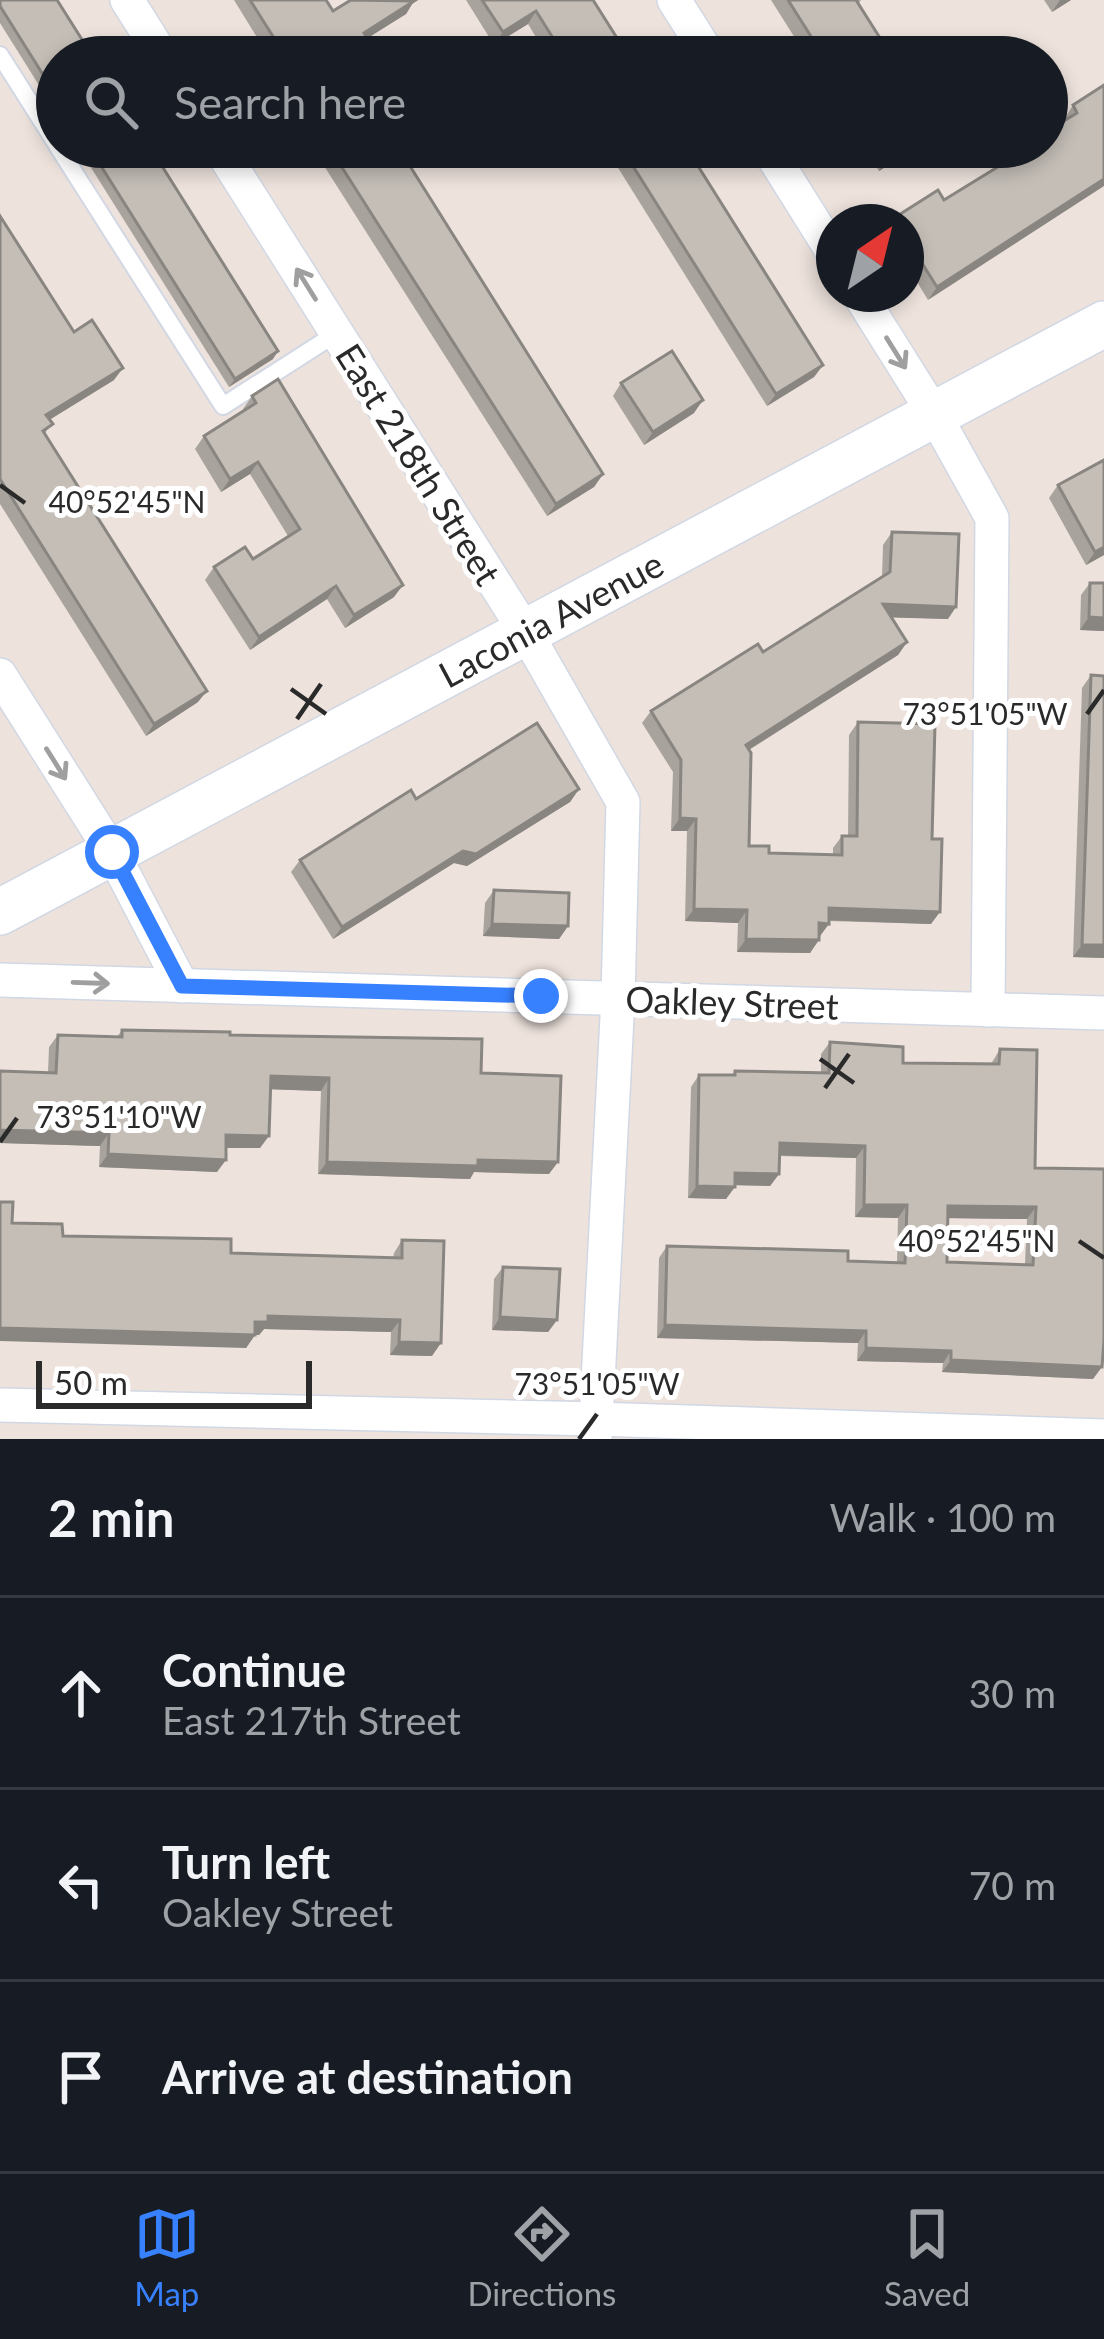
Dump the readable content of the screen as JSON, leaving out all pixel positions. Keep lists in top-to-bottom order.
{
  "streets": {
    "street": ["East 218th Street", "Laconia Avenue", "Oakley Street"]
  },
  "crossings": [
    ["East 218th Street", "Laconia Avenue"],
    ["East 218th Street", "Oakley Street"]
  ],
  "scale_bar": "50 m",
  "north": "top right",
  "page": {
    "search": "Search here",
    "scale": "50 m",
    "heading": ["2 min", "Walk · 100 m"],
    "list": [
      ["Continue", "East 217th Street", "30 m"],
      ["Turn left", "Oakley Street", "70 m"],
      "Arrive at destination"
    ],
    "nav": ["Map", "Directions", "Saved"]
  },
  "coordinates": ["40°52'45\"N", "73°51'05\"W", "73°51'10\"W"]
}
